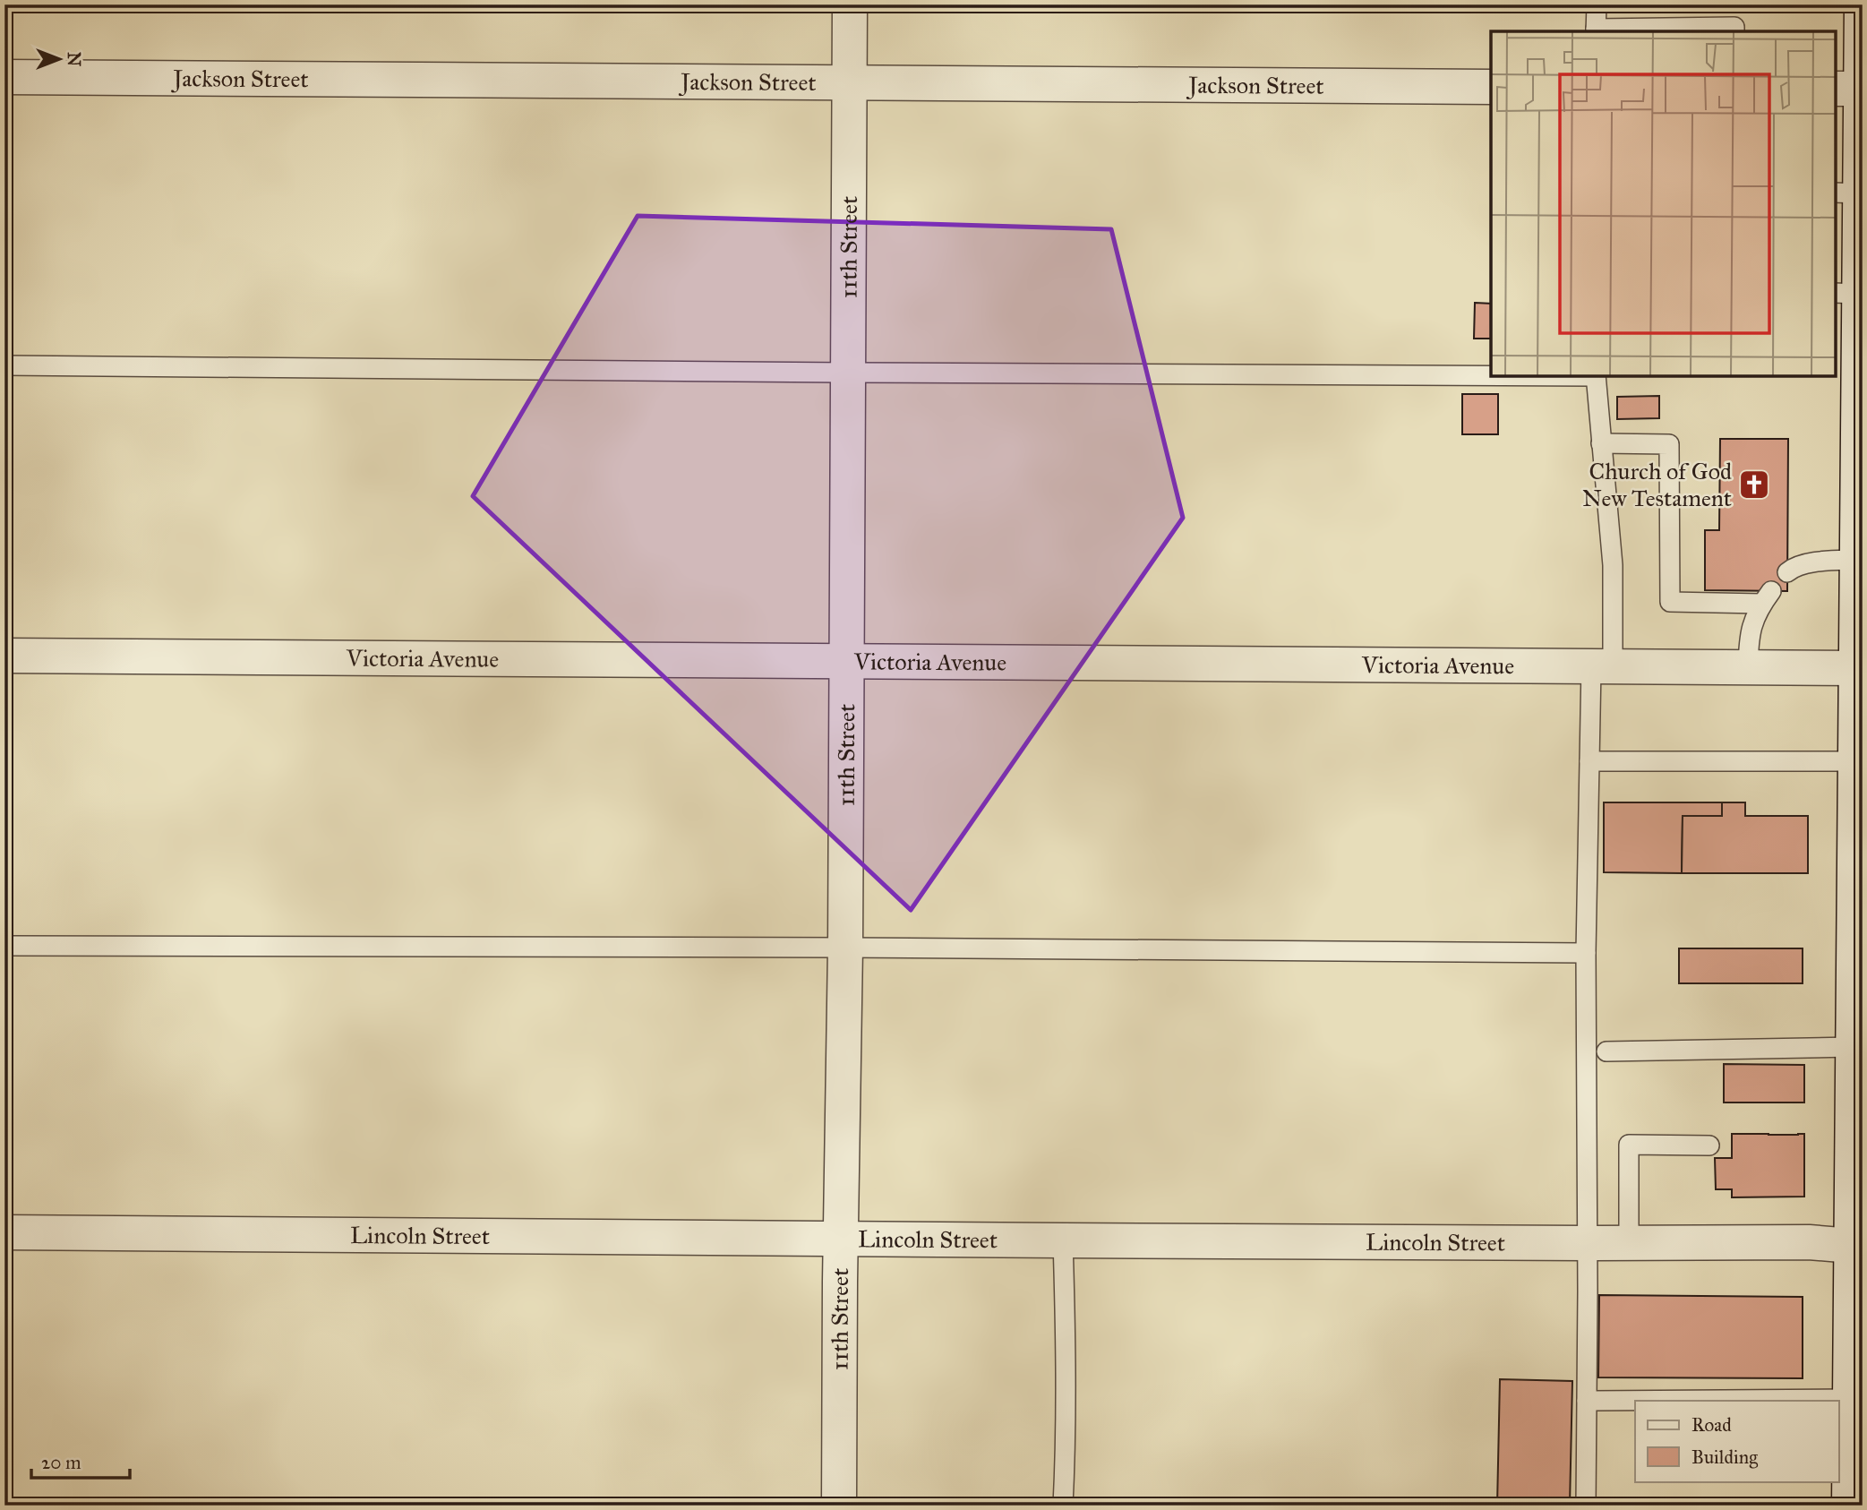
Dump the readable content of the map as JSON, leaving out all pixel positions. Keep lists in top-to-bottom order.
{
  "streets": {
    "street": [
      "Jackson Street",
      "11th Street",
      "Victoria Avenue",
      "Lincoln Street"
    ]
  },
  "crossings": [
    ["Jackson Street", "11th Street"],
    ["11th Street", "Victoria Avenue"],
    ["11th Street", "Lincoln Street"]
  ],
  "places": {
    "church": ["Church of God New Testament"]
  },
  "legend": ["Road", "Building"],
  "scale_bar": "20 m",
  "north": "right"
}
